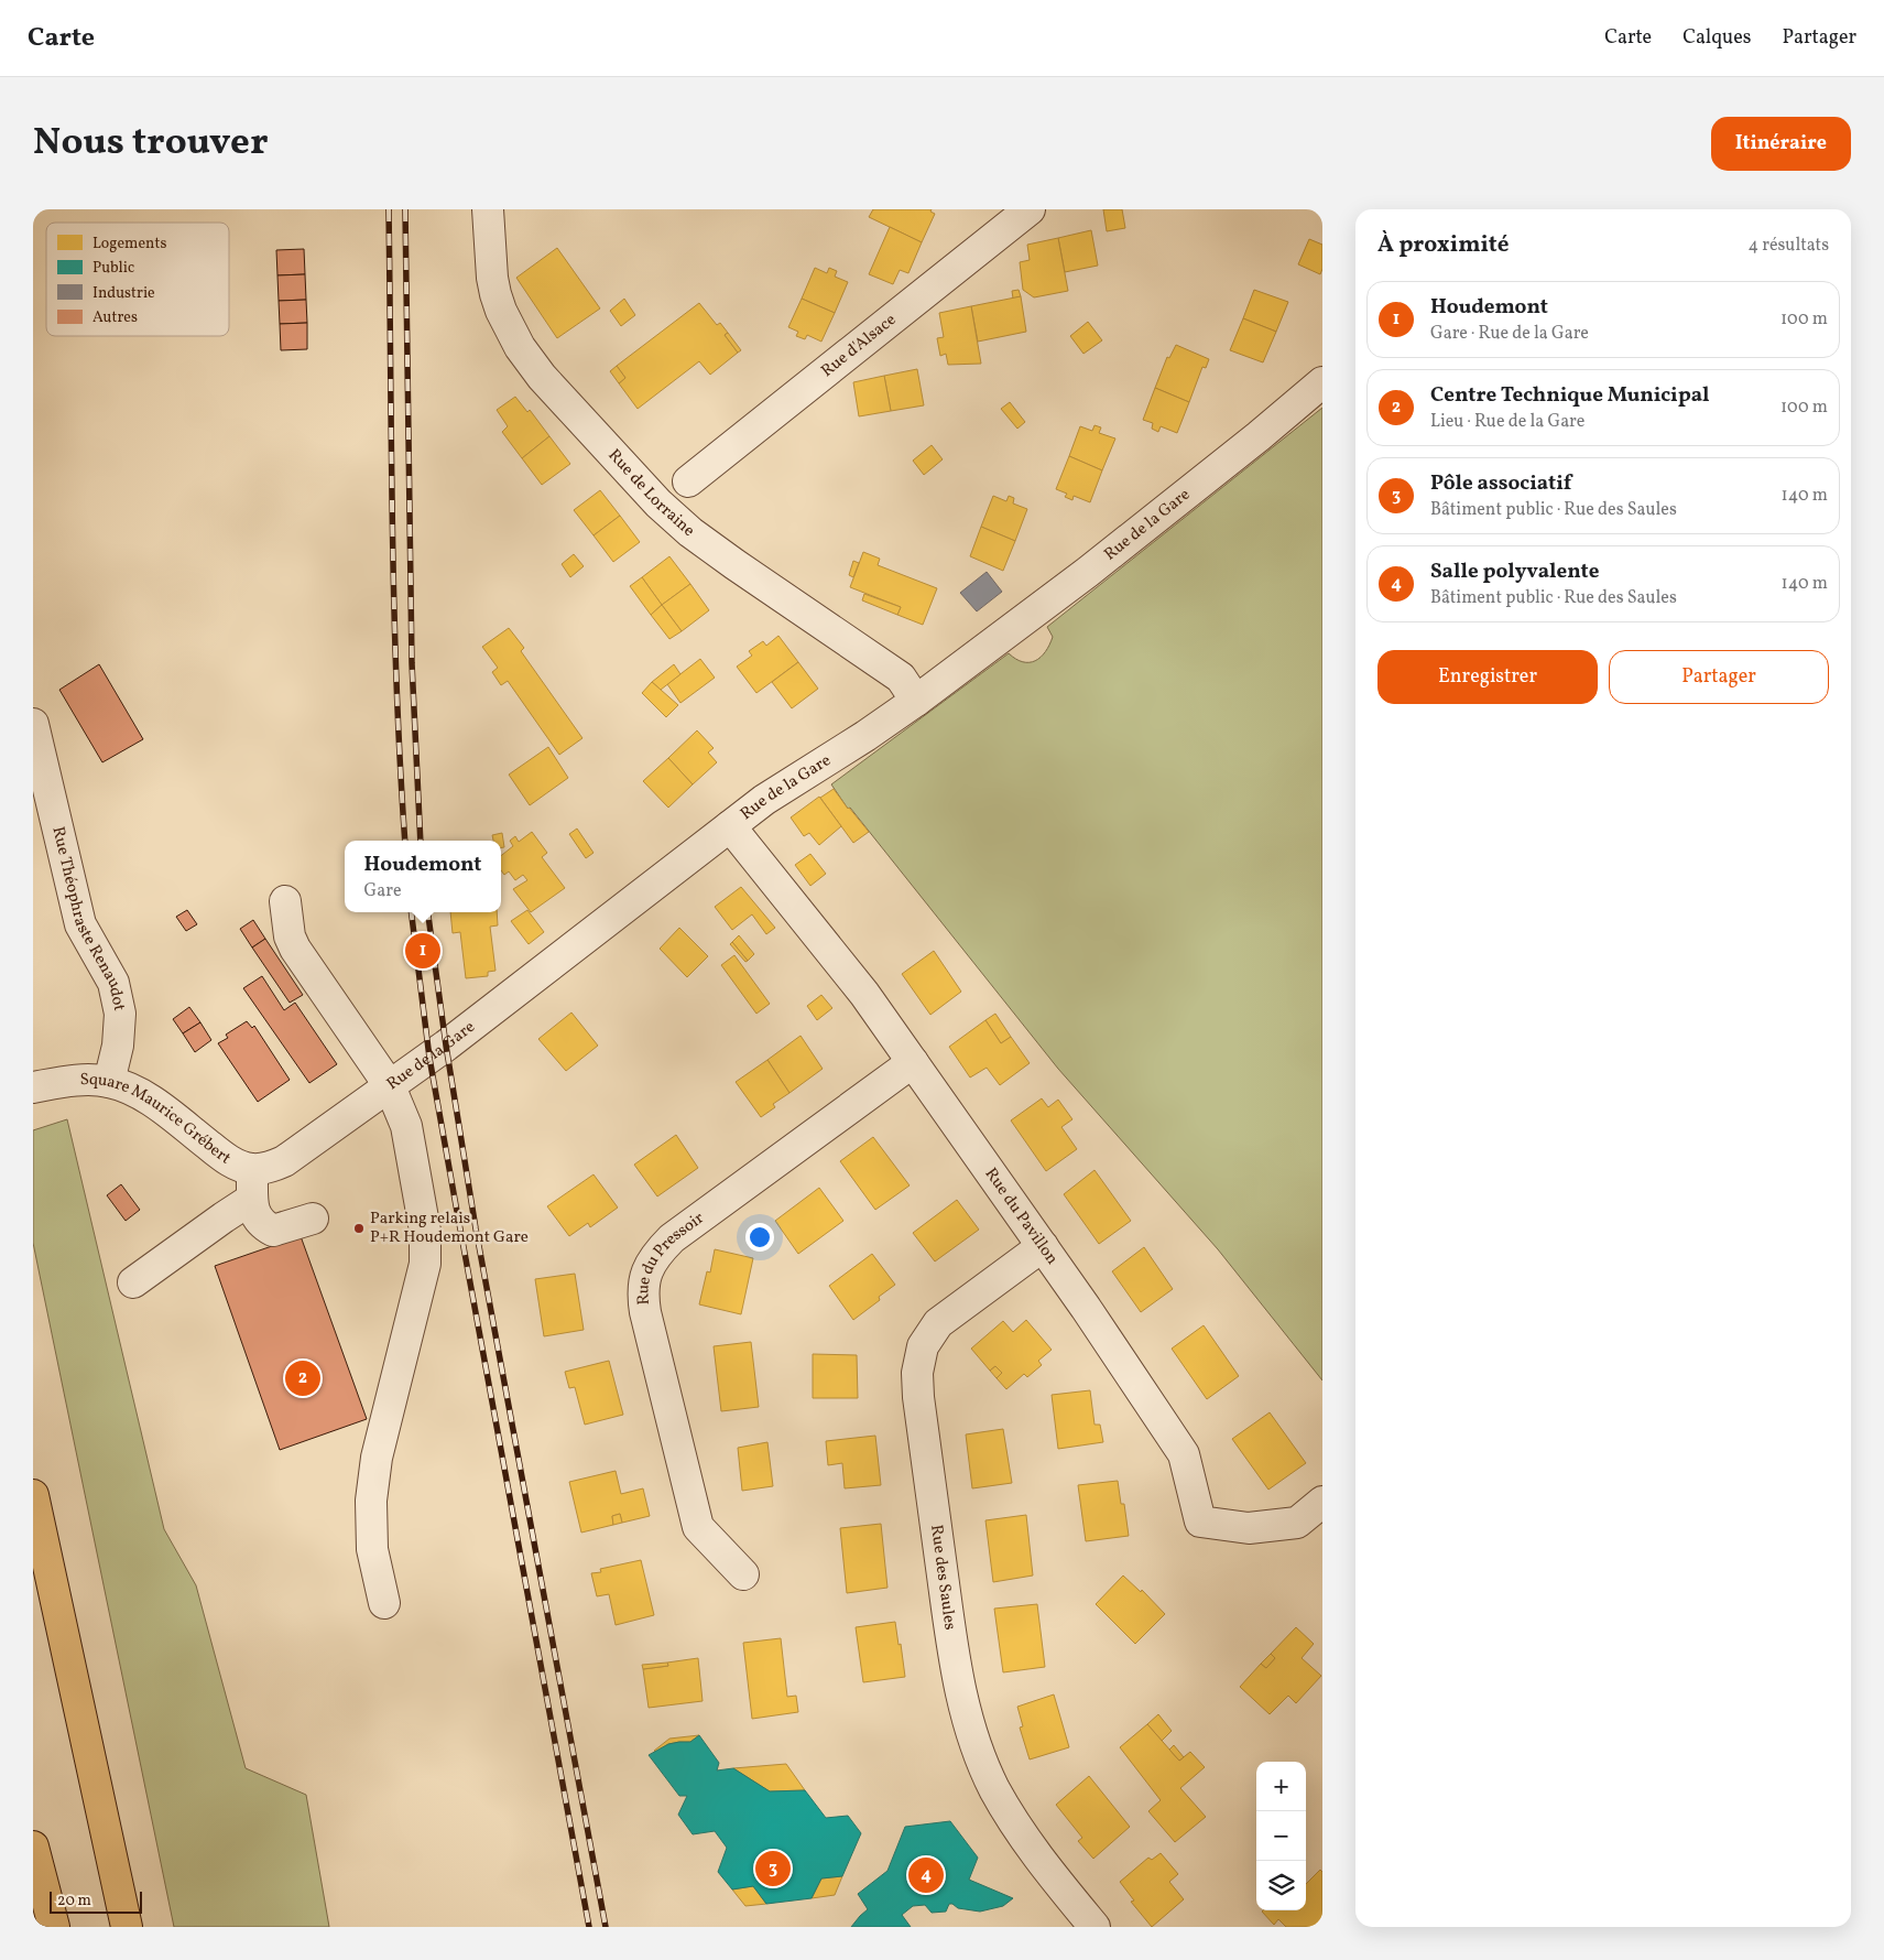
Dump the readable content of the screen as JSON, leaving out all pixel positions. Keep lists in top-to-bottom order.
{
  "streets": {
    "street": [
      "Rue d'Alsace",
      "Rue de Lorraine",
      "Rue de la Gare",
      "Rue Théophraste Renaudot",
      "Square Maurice Grébert",
      "Rue du Pavillon",
      "Rue du Pressoir",
      "Rue des Saules"
    ]
  },
  "crossings": [
    ["Rue de Lorraine", "Rue de la Gare"],
    ["Rue de la Gare", "Square Maurice Grébert"],
    ["Rue de la Gare", "Rue du Pavillon"],
    ["Rue Théophraste Renaudot", "Square Maurice Grébert"],
    ["Rue du Pavillon", "Rue du Pressoir"],
    ["Rue du Pavillon", "Rue des Saules"]
  ],
  "places": ["Parking relais P+R Houdemont Gare"],
  "legend": [
    "Logements",
    "Public",
    "Industrie",
    "Autres"
  ],
  "scale_bar": "20 m",
  "page": {
    "header": "Carte",
    "nav": ["Carte", "Calques", "Partager"],
    "title": "Nous trouver",
    "buttons": [
      "Itinéraire",
      ["Enregistrer", "Partager"]
    ],
    "heading": ["À proximité", "4 résultats"],
    "list": [
      {
        "mark": "1",
        "name": "Houdemont",
        "note": "Gare · Rue de la Gare",
        "value": "100 m"
      },
      {
        "mark": "2",
        "name": "Centre Technique Municipal",
        "note": "Lieu · Rue de la Gare",
        "value": "100 m"
      },
      {
        "mark": "3",
        "name": "Pôle associatif",
        "note": "Bâtiment public · Rue des Saules",
        "value": "140 m"
      },
      {
        "mark": "4",
        "name": "Salle polyvalente",
        "note": "Bâtiment public · Rue des Saules",
        "value": "140 m"
      }
    ],
    "popup": ["Houdemont", "Gare"],
    "pins": [
      "1",
      "2",
      "3",
      "4"
    ],
    "map_buttons": ["+", "−"],
    "scale": "20 m"
  }
}
